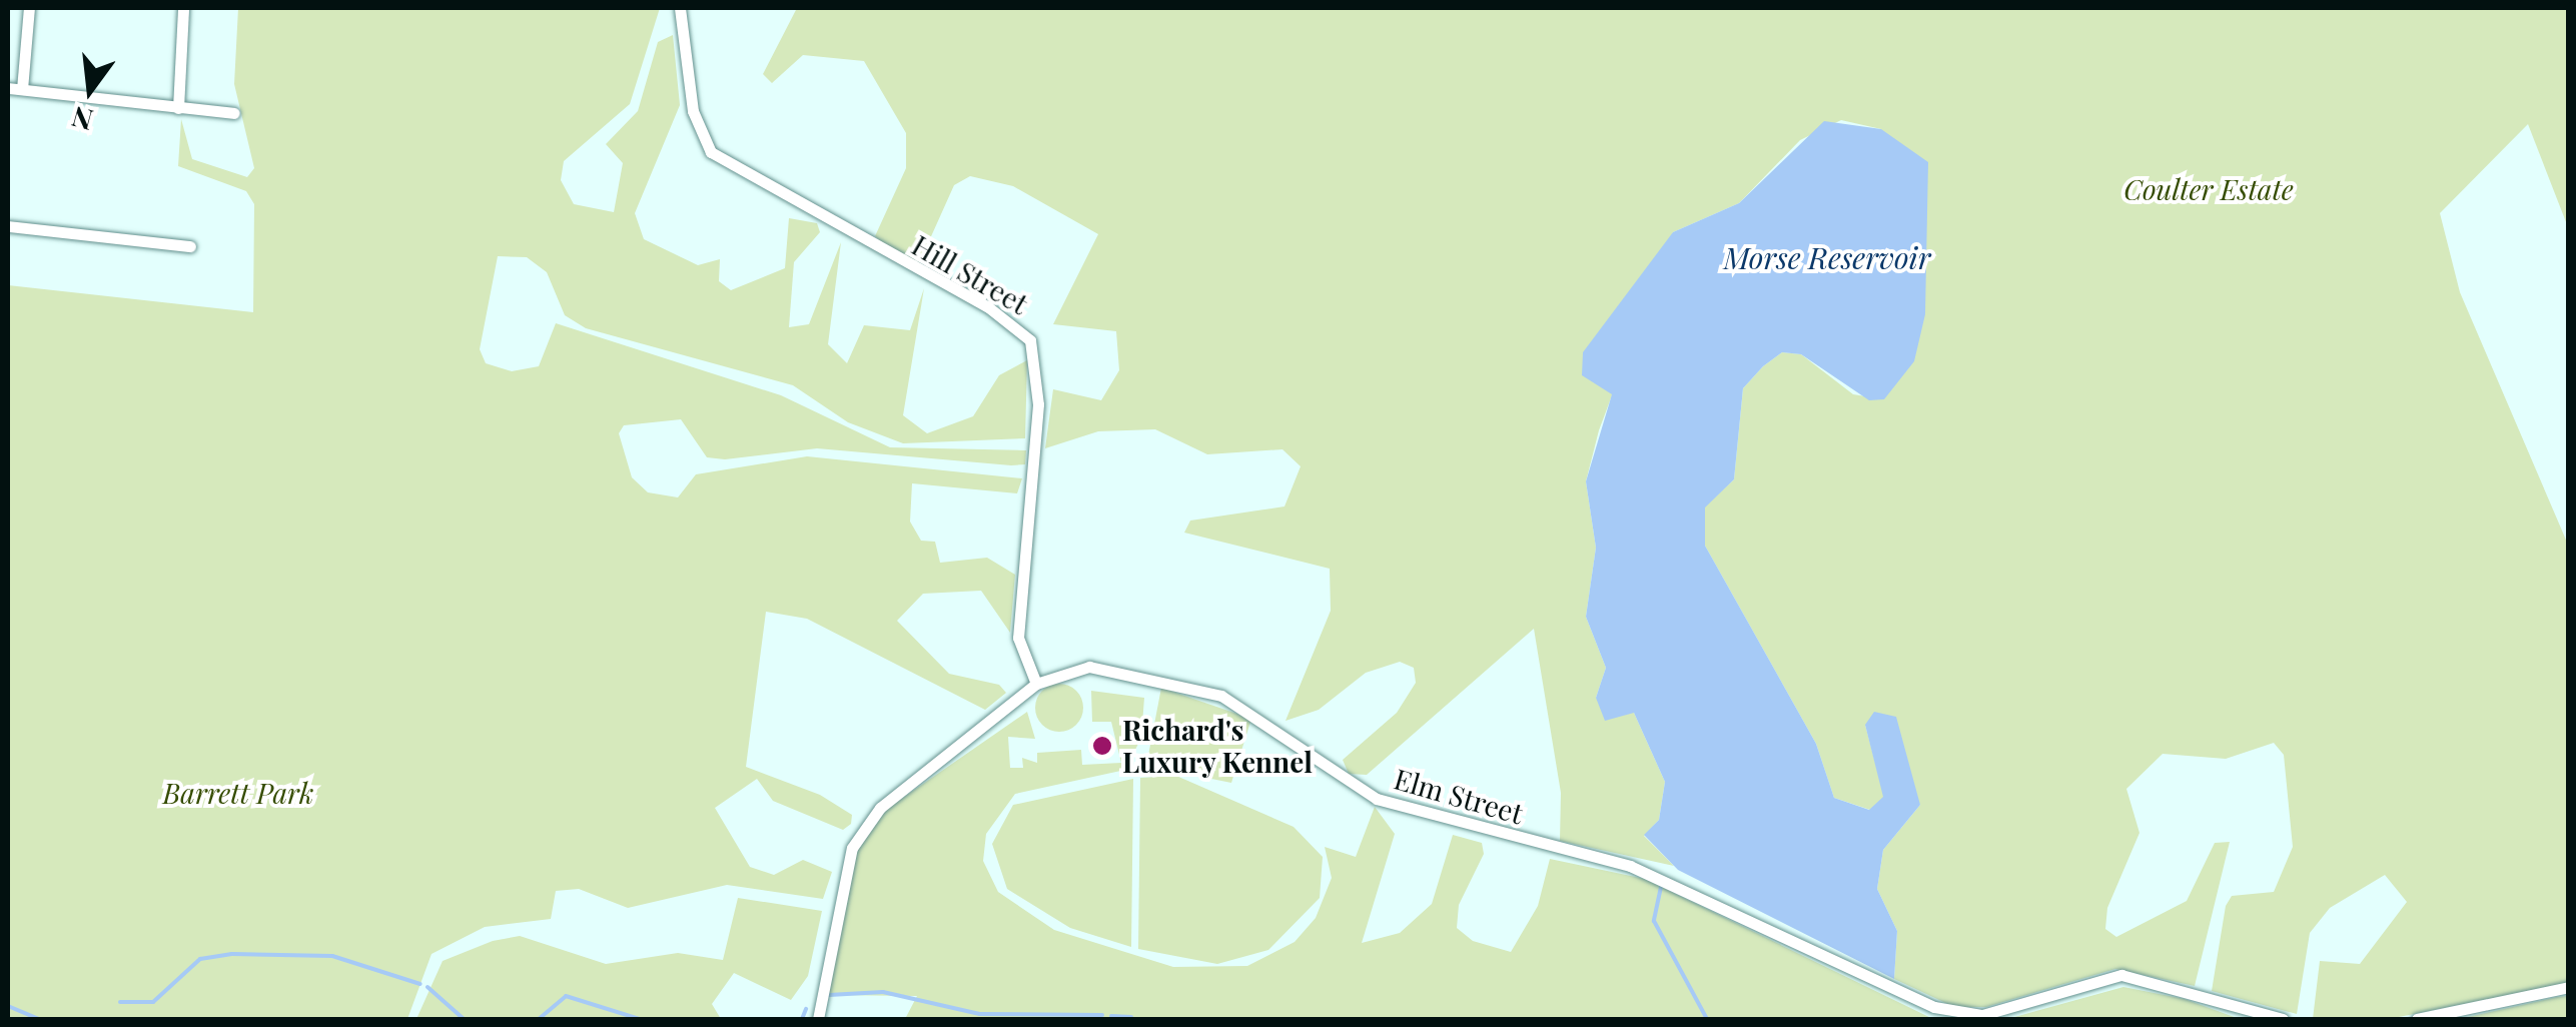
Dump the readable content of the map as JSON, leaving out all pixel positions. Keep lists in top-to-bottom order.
{
  "streets": {
    "street": ["Hill Street", "Elm Street"]
  },
  "crossings": [
    ["Hill Street", "Elm Street"]
  ],
  "water": ["Morse Reservoir"],
  "parks": ["Coulter Estate", "Barrett Park"],
  "places": ["Richard's Luxury Kennel"],
  "north": "bottom"
}
